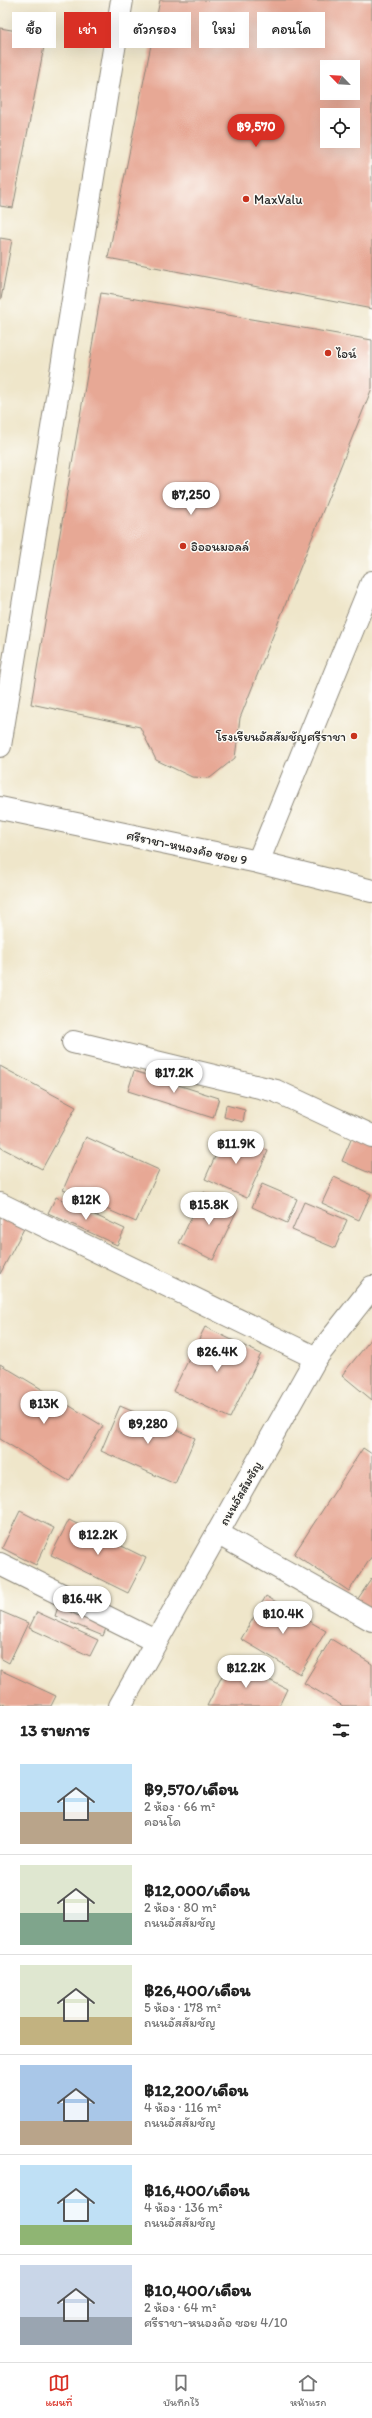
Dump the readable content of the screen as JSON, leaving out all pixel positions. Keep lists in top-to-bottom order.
{
  "streets": {
    "street": ["ศรีราชา-หนองค้อ ซอย 9", "ถนนอัสสัมชัญ"]
  },
  "places": [
    "MaxValu",
    "ไอน์",
    "อิออนมอลล์",
    "โรงเรียนอัสสัมชัญศรีราชา"
  ],
  "north": "top left",
  "page": {
    "chip": [
      "ซื้อ",
      "เช่า",
      "ตัวกรอง",
      "ใหม่",
      "คอนโด"
    ],
    "price": [
      "฿9,570",
      "฿7,250",
      "฿17.2K",
      "฿11.9K",
      "฿12K",
      "฿15.8K",
      "฿26.4K",
      "฿13K",
      "฿9,280",
      "฿12.2K",
      "฿16.4K",
      "฿10.4K",
      "฿12.2K"
    ],
    "heading": "13 รายการ",
    "list": [
      {
        "name": "฿9,570/เดือน",
        "note": "2 ห้อง · 66 m² · คอนโด"
      },
      {
        "name": "฿12,000/เดือน",
        "note": "2 ห้อง · 80 m² · ถนนอัสสัมชัญ"
      },
      {
        "name": "฿26,400/เดือน",
        "note": "5 ห้อง · 178 m² · ถนนอัสสัมชัญ"
      },
      {
        "name": "฿12,200/เดือน",
        "note": "4 ห้อง · 116 m² · ถนนอัสสัมชัญ"
      },
      {
        "name": "฿16,400/เดือน",
        "note": "4 ห้อง · 136 m² · ถนนอัสสัมชัญ"
      },
      {
        "name": "฿10,400/เดือน",
        "note": "2 ห้อง · 64 m² · ศรีราชา-หนองค้อ ซอย 4/10"
      }
    ],
    "tabs": ["แผนที่", "บันทึกไว้", "หน้าแรก"]
  }
}
